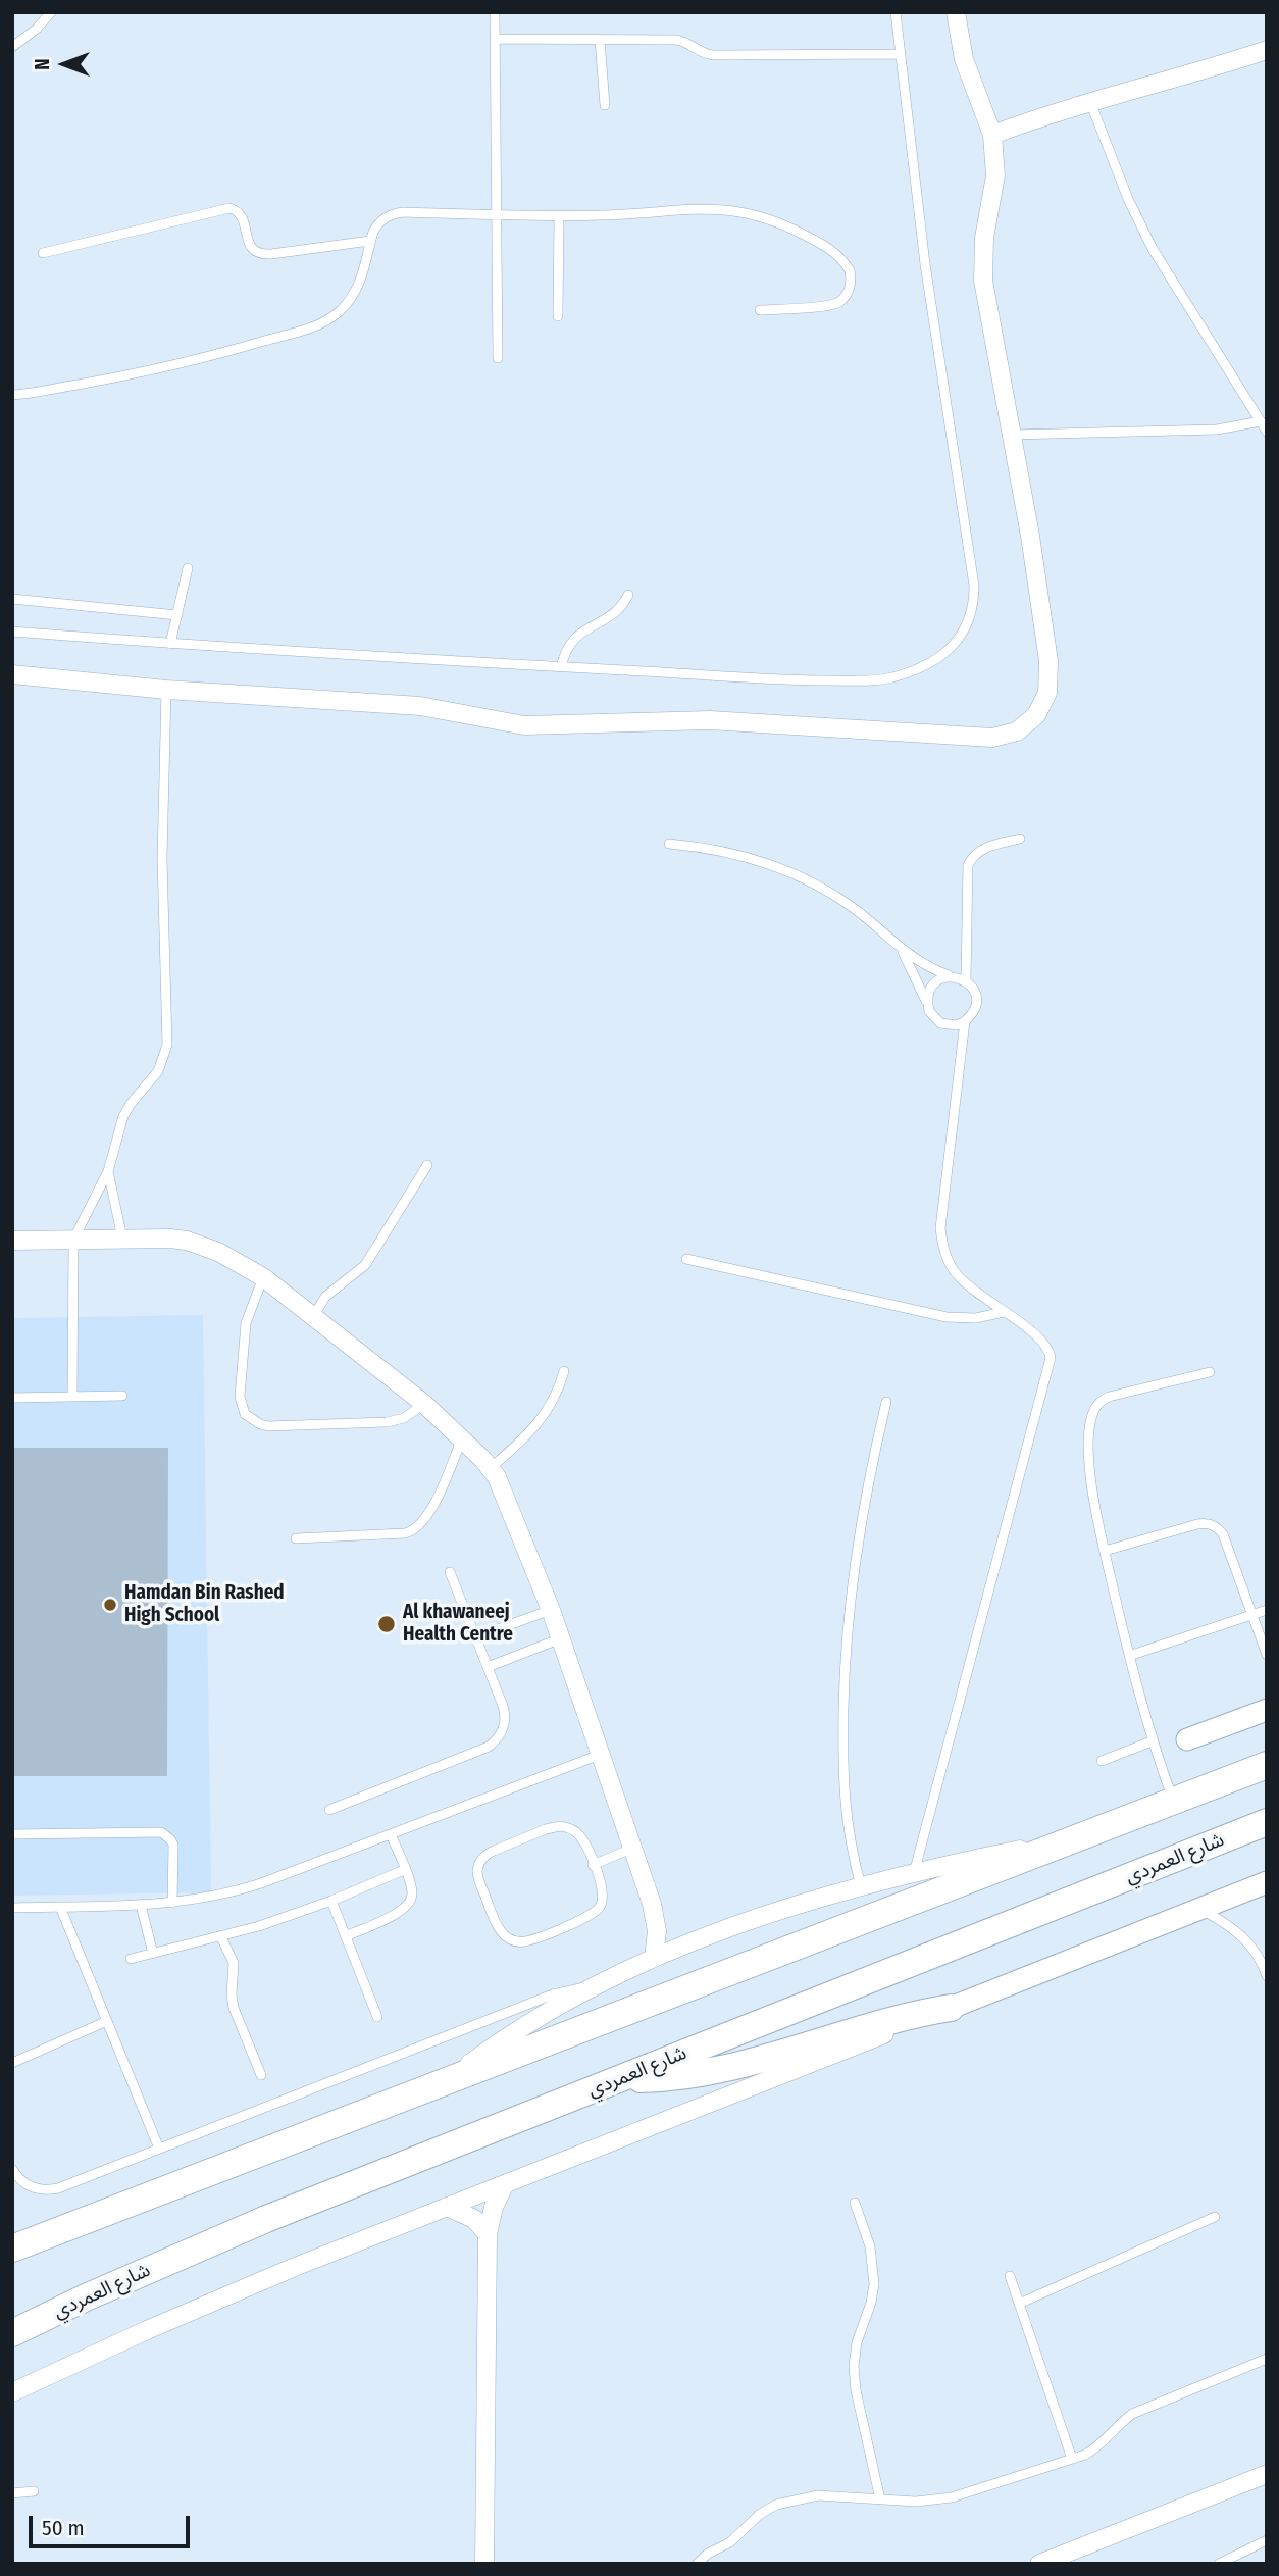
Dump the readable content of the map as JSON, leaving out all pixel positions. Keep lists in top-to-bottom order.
{
  "streets": {
    "main road": ["شارع العمردي"]
  },
  "places": ["Hamdan Bin Rashed High School", "Al khawaneej Health Centre"],
  "scale_bar": "50 m",
  "north": "left"
}
